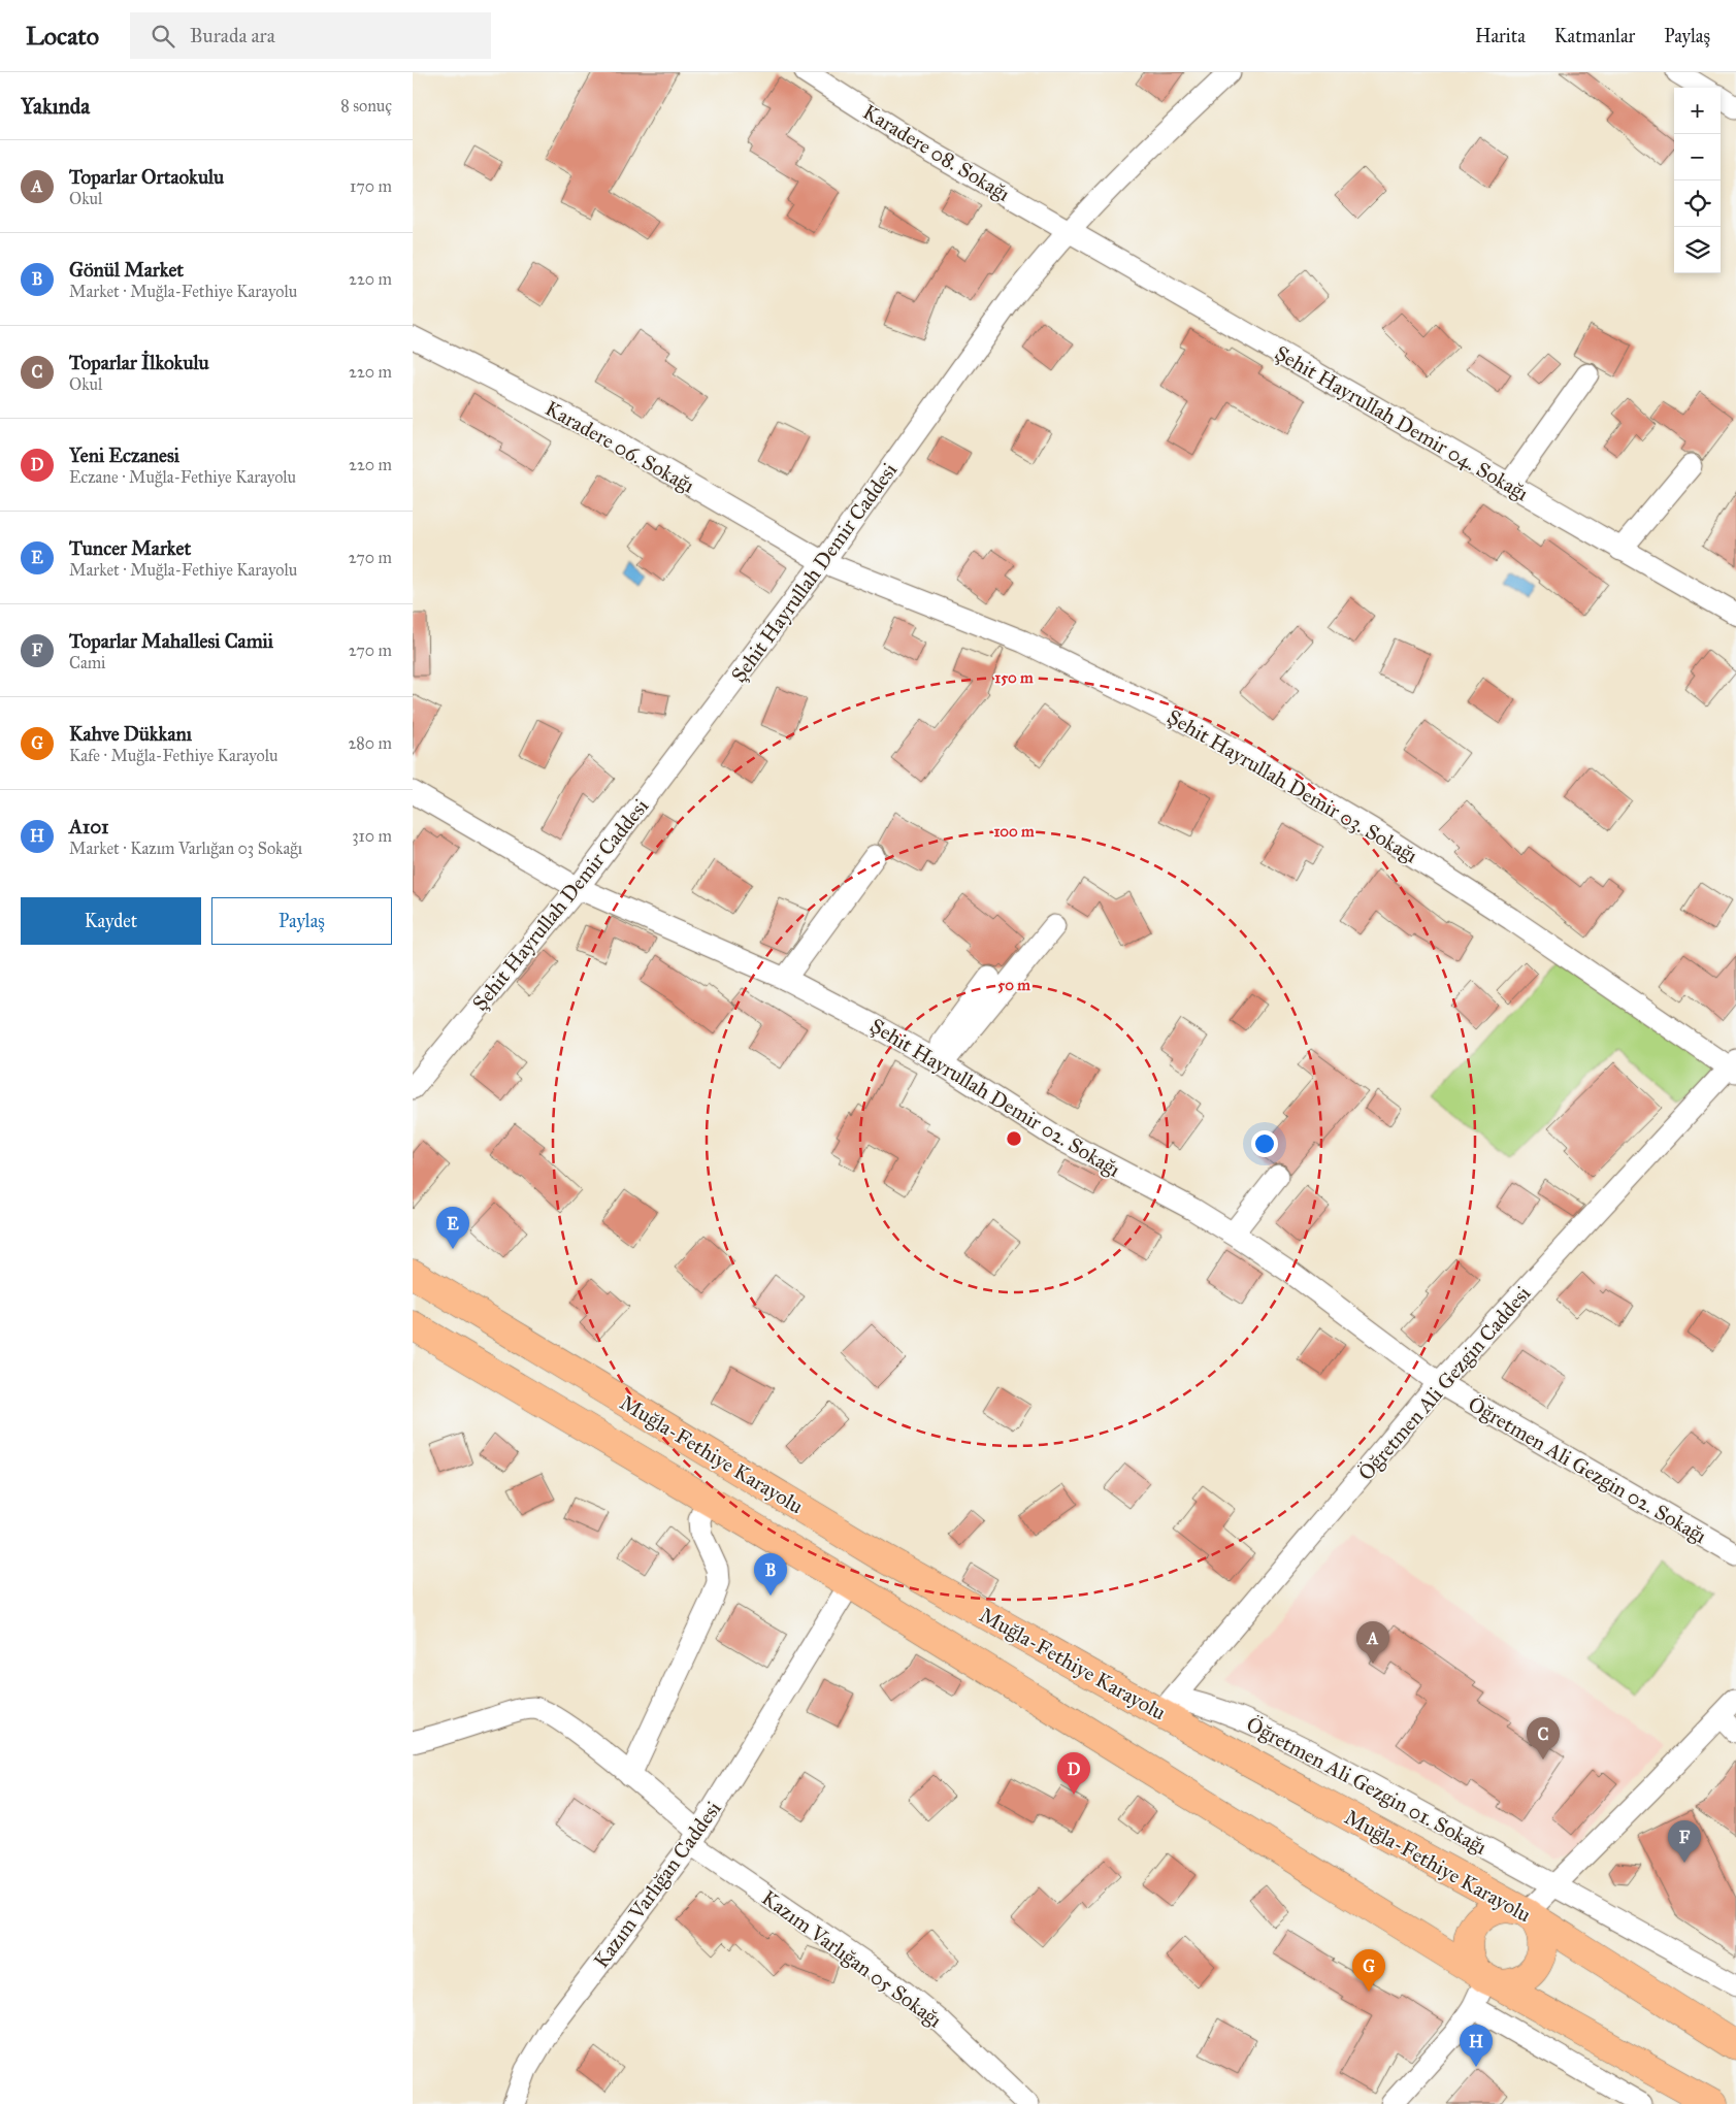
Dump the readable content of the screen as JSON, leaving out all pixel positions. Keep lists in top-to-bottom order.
{
  "streets": {
    "highway": ["Muğla-Fethiye Karayolu"],
    "street": [
      "Karadere 08. Sokağı",
      "Şehit Hayrullah Demir 04. Sokağı",
      "Karadere 06. Sokağı",
      "Şehit Hayrullah Demir Caddesi",
      "Şehit Hayrullah Demir 03. Sokağı",
      "Şehit Hayrullah Demir 02. Sokağı",
      "Öğretmen Ali Gezgin Caddesi",
      "Öğretmen Ali Gezgin 02. Sokağı",
      "Öğretmen Ali Gezgin 01. Sokağı",
      "Kazım Varlığan Caddesi",
      "Kazım Varlığan 05 Sokağı"
    ]
  },
  "crossings": [
    ["Karadere 08. Sokağı", "Şehit Hayrullah Demir 04. Sokağı"],
    ["Karadere 08. Sokağı", "Şehit Hayrullah Demir Caddesi"],
    ["Şehit Hayrullah Demir 04. Sokağı", "Şehit Hayrullah Demir Caddesi"],
    ["Karadere 06. Sokağı", "Şehit Hayrullah Demir Caddesi"],
    ["Karadere 06. Sokağı", "Şehit Hayrullah Demir 03. Sokağı"],
    ["Şehit Hayrullah Demir Caddesi", "Şehit Hayrullah Demir 03. Sokağı"],
    ["Şehit Hayrullah Demir Caddesi", "Şehit Hayrullah Demir 02. Sokağı"],
    ["Şehit Hayrullah Demir 03. Sokağı", "Öğretmen Ali Gezgin Caddesi"],
    ["Şehit Hayrullah Demir 02. Sokağı", "Öğretmen Ali Gezgin Caddesi"],
    ["Şehit Hayrullah Demir 02. Sokağı", "Öğretmen Ali Gezgin 02. Sokağı"],
    ["Öğretmen Ali Gezgin Caddesi", "Muğla-Fethiye Karayolu"],
    ["Öğretmen Ali Gezgin Caddesi", "Öğretmen Ali Gezgin 02. Sokağı"],
    ["Öğretmen Ali Gezgin Caddesi", "Öğretmen Ali Gezgin 01. Sokağı"],
    ["Muğla-Fethiye Karayolu", "Öğretmen Ali Gezgin 01. Sokağı"],
    ["Muğla-Fethiye Karayolu", "Kazım Varlığan Caddesi"],
    ["Kazım Varlığan Caddesi", "Kazım Varlığan 05 Sokağı"]
  ],
  "page": {
    "header": "Locato",
    "search": "Burada ara",
    "nav": ["Harita", "Katmanlar", "Paylaş"],
    "heading": ["Yakında", "8 sonuç"],
    "map_buttons": ["+", "−"],
    "list": [
      {
        "mark": "A",
        "name": "Toparlar Ortaokulu",
        "note": "Okul",
        "value": "170 m"
      },
      {
        "mark": "B",
        "name": "Gönül Market",
        "note": "Market · Muğla-Fethiye Karayolu",
        "value": "220 m"
      },
      {
        "mark": "C",
        "name": "Toparlar İlkokulu",
        "note": "Okul",
        "value": "220 m"
      },
      {
        "mark": "D",
        "name": "Yeni Eczanesi",
        "note": "Eczane · Muğla-Fethiye Karayolu",
        "value": "220 m"
      },
      {
        "mark": "E",
        "name": "Tuncer Market",
        "note": "Market · Muğla-Fethiye Karayolu",
        "value": "270 m"
      },
      {
        "mark": "F",
        "name": "Toparlar Mahallesi Camii",
        "note": "Cami",
        "value": "270 m"
      },
      {
        "mark": "G",
        "name": "Kahve Dükkanı",
        "note": "Kafe · Muğla-Fethiye Karayolu",
        "value": "280 m"
      },
      {
        "mark": "H",
        "name": "A101",
        "note": "Market · Kazım Varlığan 03 Sokağı",
        "value": "310 m"
      }
    ],
    "buttons": ["Kaydet", "Paylaş"],
    "pins": [
      "E",
      "B",
      "A",
      "C",
      "D",
      "F",
      "G",
      "H"
    ]
  },
  "rings": ["150 m", "100 m", "50 m"]
}
